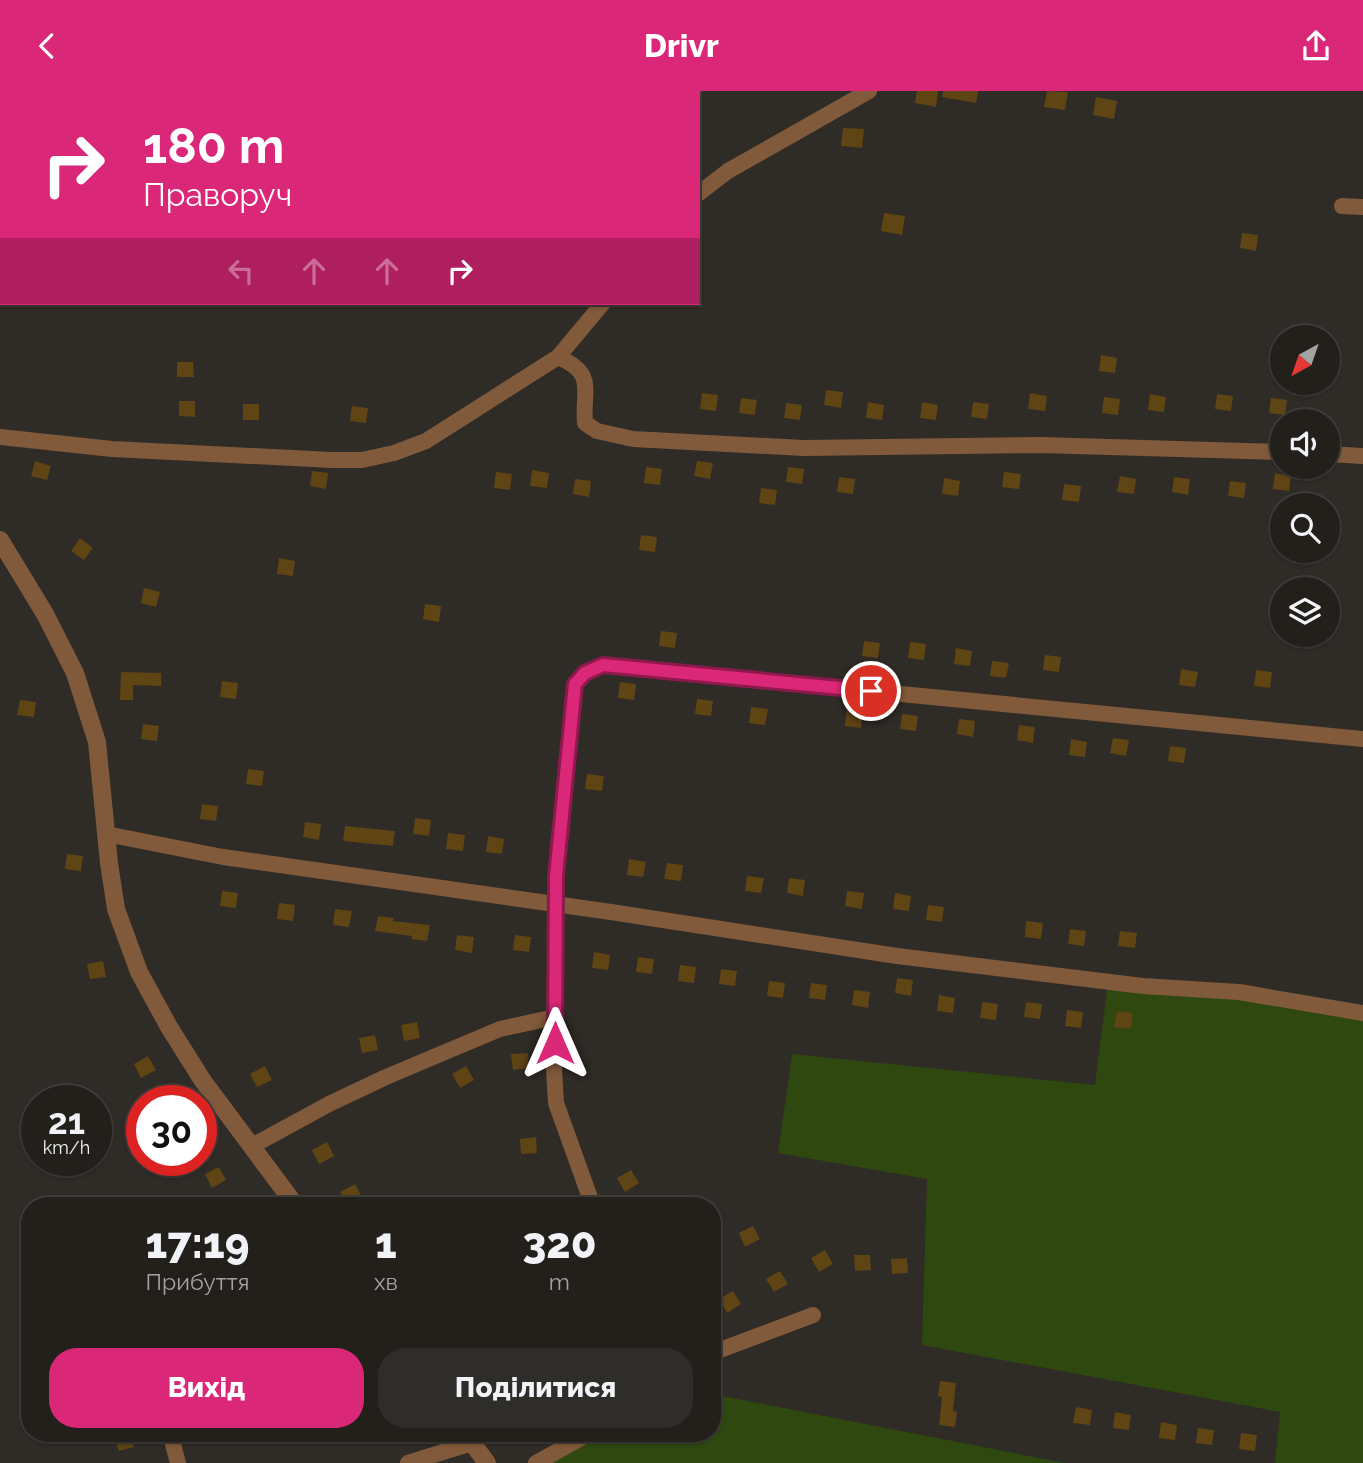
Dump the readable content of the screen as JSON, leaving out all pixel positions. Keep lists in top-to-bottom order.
{
  "north": "bottom left",
  "page": {
    "header": "Drivr",
    "turn": ["180 m", "Праворуч"],
    "speed": "21 km/h",
    "limit": "30",
    "eta": [
      "17:19",
      "Прибуття",
      "1",
      "хв",
      "320",
      "m"
    ],
    "buttons": ["Вихід", "Поділитися"]
  }
}
